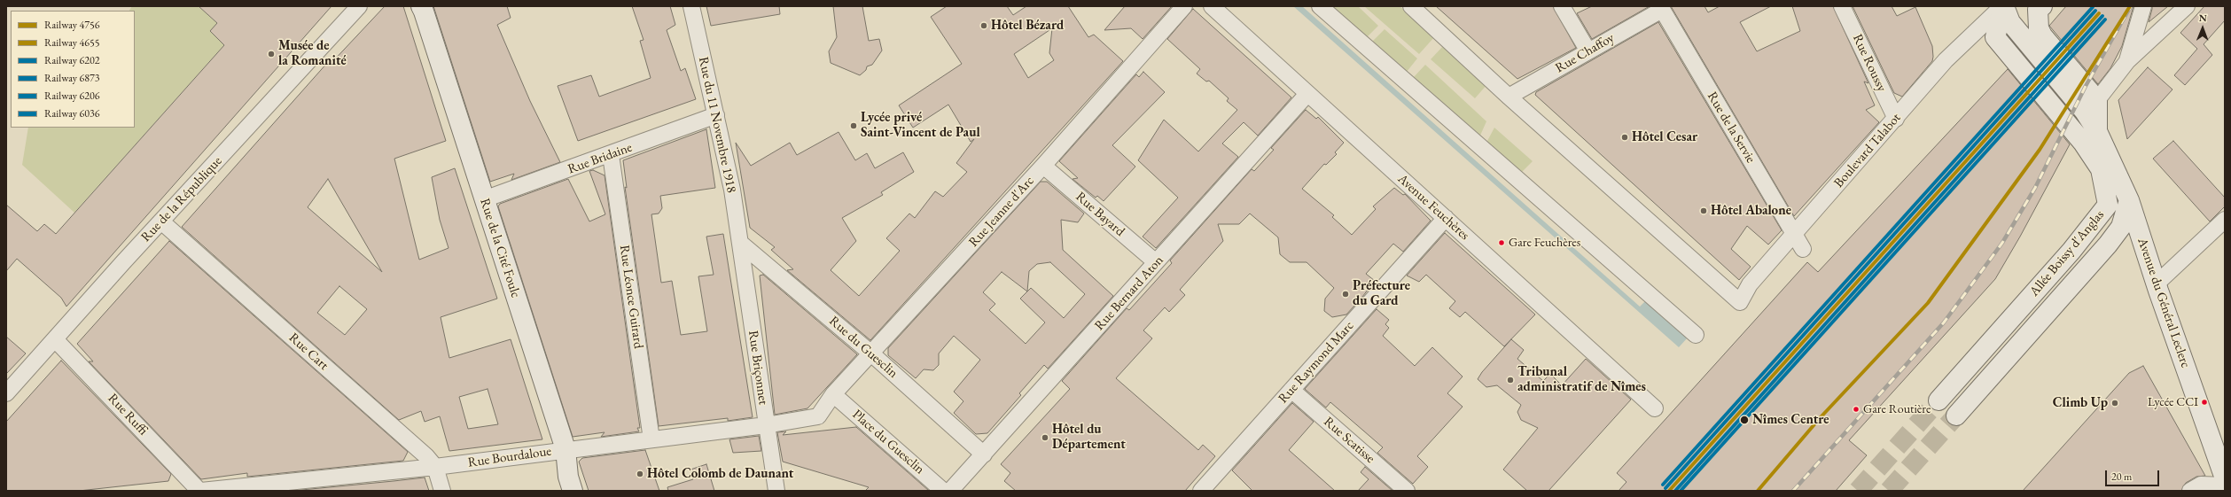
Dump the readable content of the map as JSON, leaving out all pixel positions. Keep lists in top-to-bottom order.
{
  "streets": {
    "main road": ["Rue de la Cité Foulc", "Allée Boissy d'Anglas", "Avenue du Général Leclerc"],
    "street": [
      "Rue Chaffoy",
      "Rue Roussy",
      "Rue du 11 Novembre 1918",
      "Rue de la Servie",
      "Boulevard Talabot",
      "Rue Bridaine",
      "Rue de la République",
      "Avenue Feuchères",
      "Rue Jeanne d'Arc",
      "Rue Bayard",
      "Rue Bernard Aton",
      "Rue Léonce Guirard",
      "Rue du Guesclin",
      "Rue Cart",
      "Rue Raymond Marc",
      "Rue Briçonnet",
      "Rue Ruffi",
      "Rue Scatisse",
      "Place du Guesclin",
      "Rue Bourdaloue"
    ]
  },
  "crossings": [
    ["Rue Chaffoy", "Rue de la Servie"],
    ["Rue Chaffoy", "Boulevard Talabot"],
    ["Rue Roussy", "Boulevard Talabot"],
    ["Rue du 11 Novembre 1918", "Rue Bridaine"],
    ["Rue du 11 Novembre 1918", "Rue du Guesclin"],
    ["Rue du 11 Novembre 1918", "Rue Briçonnet"],
    ["Rue de la Servie", "Boulevard Talabot"],
    ["Boulevard Talabot", "Allée Boissy d'Anglas"],
    ["Boulevard Talabot", "Avenue du Général Leclerc"],
    ["Rue Bridaine", "Rue de la Cité Foulc"],
    ["Rue Bridaine", "Rue Léonce Guirard"],
    ["Rue de la République", "Rue Cart"],
    ["Rue de la République", "Rue Ruffi"],
    ["Avenue Feuchères", "Rue Bernard Aton"],
    ["Avenue Feuchères", "Rue Raymond Marc"],
    ["Rue Jeanne d'Arc", "Rue Bayard"],
    ["Rue Jeanne d'Arc", "Rue du Guesclin"],
    ["Rue Jeanne d'Arc", "Place du Guesclin"],
    ["Rue Jeanne d'Arc", "Rue Bourdaloue"],
    ["Rue Bayard", "Rue Bernard Aton"],
    ["Rue de la Cité Foulc", "Rue Bourdaloue"],
    ["Allée Boissy d'Anglas", "Avenue du Général Leclerc"],
    ["Rue Bernard Aton", "Rue du Guesclin"],
    ["Rue Léonce Guirard", "Rue Bourdaloue"],
    ["Rue du Guesclin", "Rue Briçonnet"],
    ["Rue Cart", "Rue Bourdaloue"],
    ["Rue Raymond Marc", "Rue Scatisse"],
    ["Rue Briçonnet", "Rue Bourdaloue"],
    ["Rue Ruffi", "Rue Bourdaloue"]
  ],
  "places": [
    "Hôtel Bézard",
    "Musée de la Romanité",
    "Lycée privé Saint-Vincent de Paul",
    "Hôtel Cesar",
    "Hôtel Abalone",
    "Gare Feuchères",
    "Préfecture du Gard",
    "Tribunal administratif de Nîmes",
    "Lycée CCI",
    "Climb Up",
    "Gare Routière",
    "Nîmes Centre",
    "Hôtel du Département",
    "Hôtel Colomb de Daunant"
  ],
  "lines": [
    "rail line 4756",
    "rail line 6036",
    "rail line 6873",
    "rail line 4655",
    "rail line 6202",
    "rail line 6206"
  ],
  "legend": [
    "Railway 4756",
    "Railway 4655",
    "Railway 6202",
    "Railway 6873",
    "Railway 6206",
    "Railway 6036"
  ],
  "scale_bar": "20 m",
  "north": "top"
}
